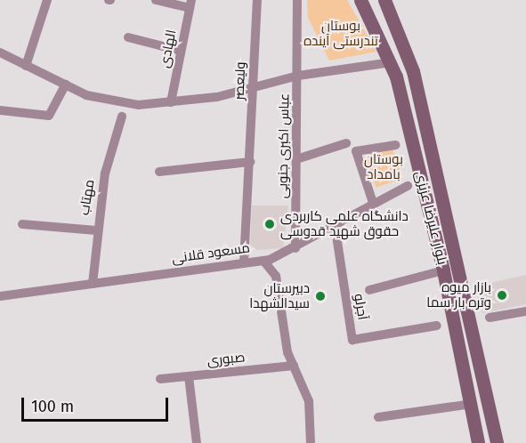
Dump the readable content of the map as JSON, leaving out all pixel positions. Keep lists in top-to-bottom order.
{
  "streets": {
    "main road": ["بلوار علیرضا عزیزی"],
    "street": [
      "الهادی",
      "ولیعصر",
      "عباس اکبری جنوبی",
      "مهتاب",
      "مسعود قلانی",
      "آجرلو",
      "صبوری"
    ]
  },
  "crossings": [
    ["ولیعصر", "مسعود قلانی"],
    ["عباس اکبری جنوبی", "مسعود قلانی"],
    ["مهتاب", "مسعود قلانی"],
    ["مسعود قلانی", "آجرلو"]
  ],
  "parks": ["بوستان تندرستی آینده", "بوستان بامداد"],
  "places": ["دانشگاه علمی کاربردی حقوق شهید قدوسی", "بازار میوه وتره بار سما", "دبيرستان سیدالشهدا"],
  "scale_bar": "100 m"
}
